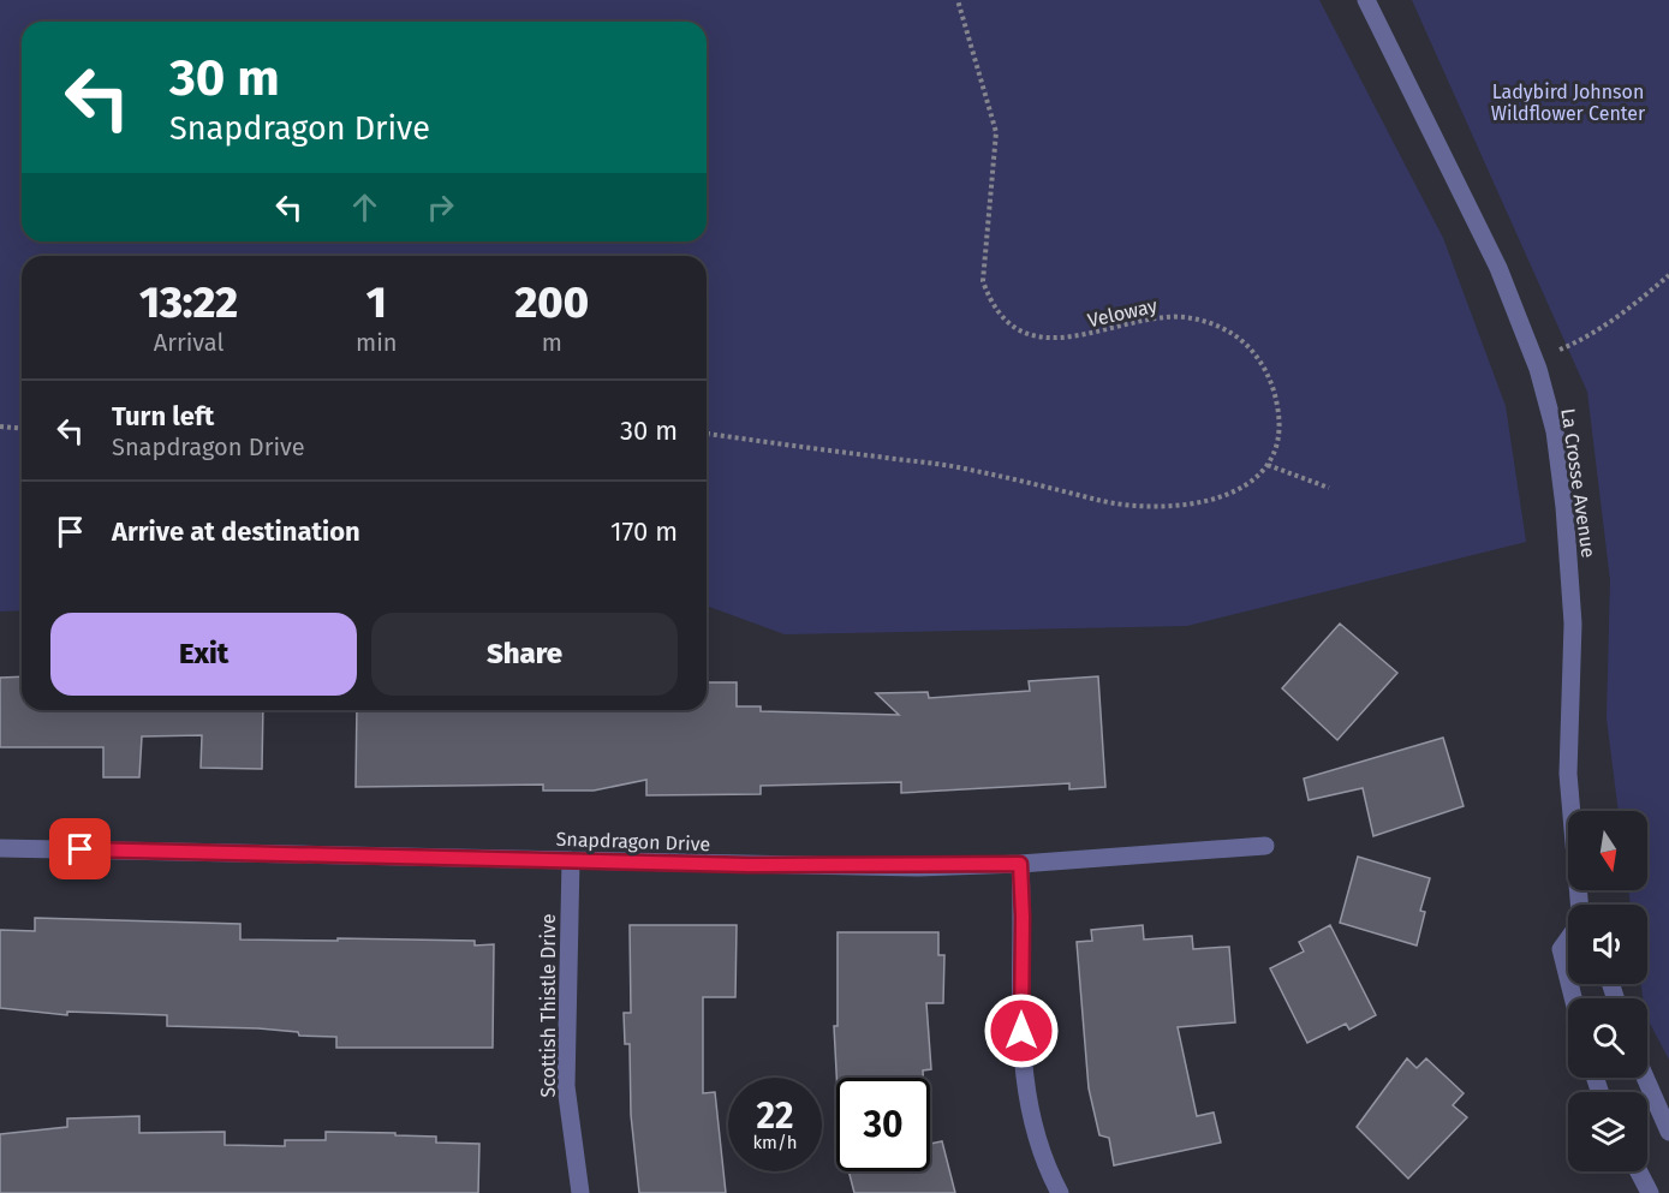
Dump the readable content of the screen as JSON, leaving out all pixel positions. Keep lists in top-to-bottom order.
{
  "streets": {
    "street": ["La Crosse Avenue", "Snapdragon Drive", "Scottish Thistle Drive"],
    "path": ["Veloway"]
  },
  "crossings": [
    ["Snapdragon Drive", "Scottish Thistle Drive"]
  ],
  "parks": ["Ladybird Johnson Wildflower Center"],
  "north": "bottom",
  "page": {
    "turn": ["30 m", "Snapdragon Drive"],
    "eta": [
      "13:22",
      "Arrival",
      "1",
      "min",
      "200",
      "m"
    ],
    "list": [
      {
        "name": "Turn left",
        "note": "Snapdragon Drive",
        "value": "30 m"
      },
      {
        "name": "Arrive at destination",
        "value": "170 m"
      }
    ],
    "buttons": ["Exit", "Share"],
    "speed": "22 km/h",
    "limit": "30"
  }
}
